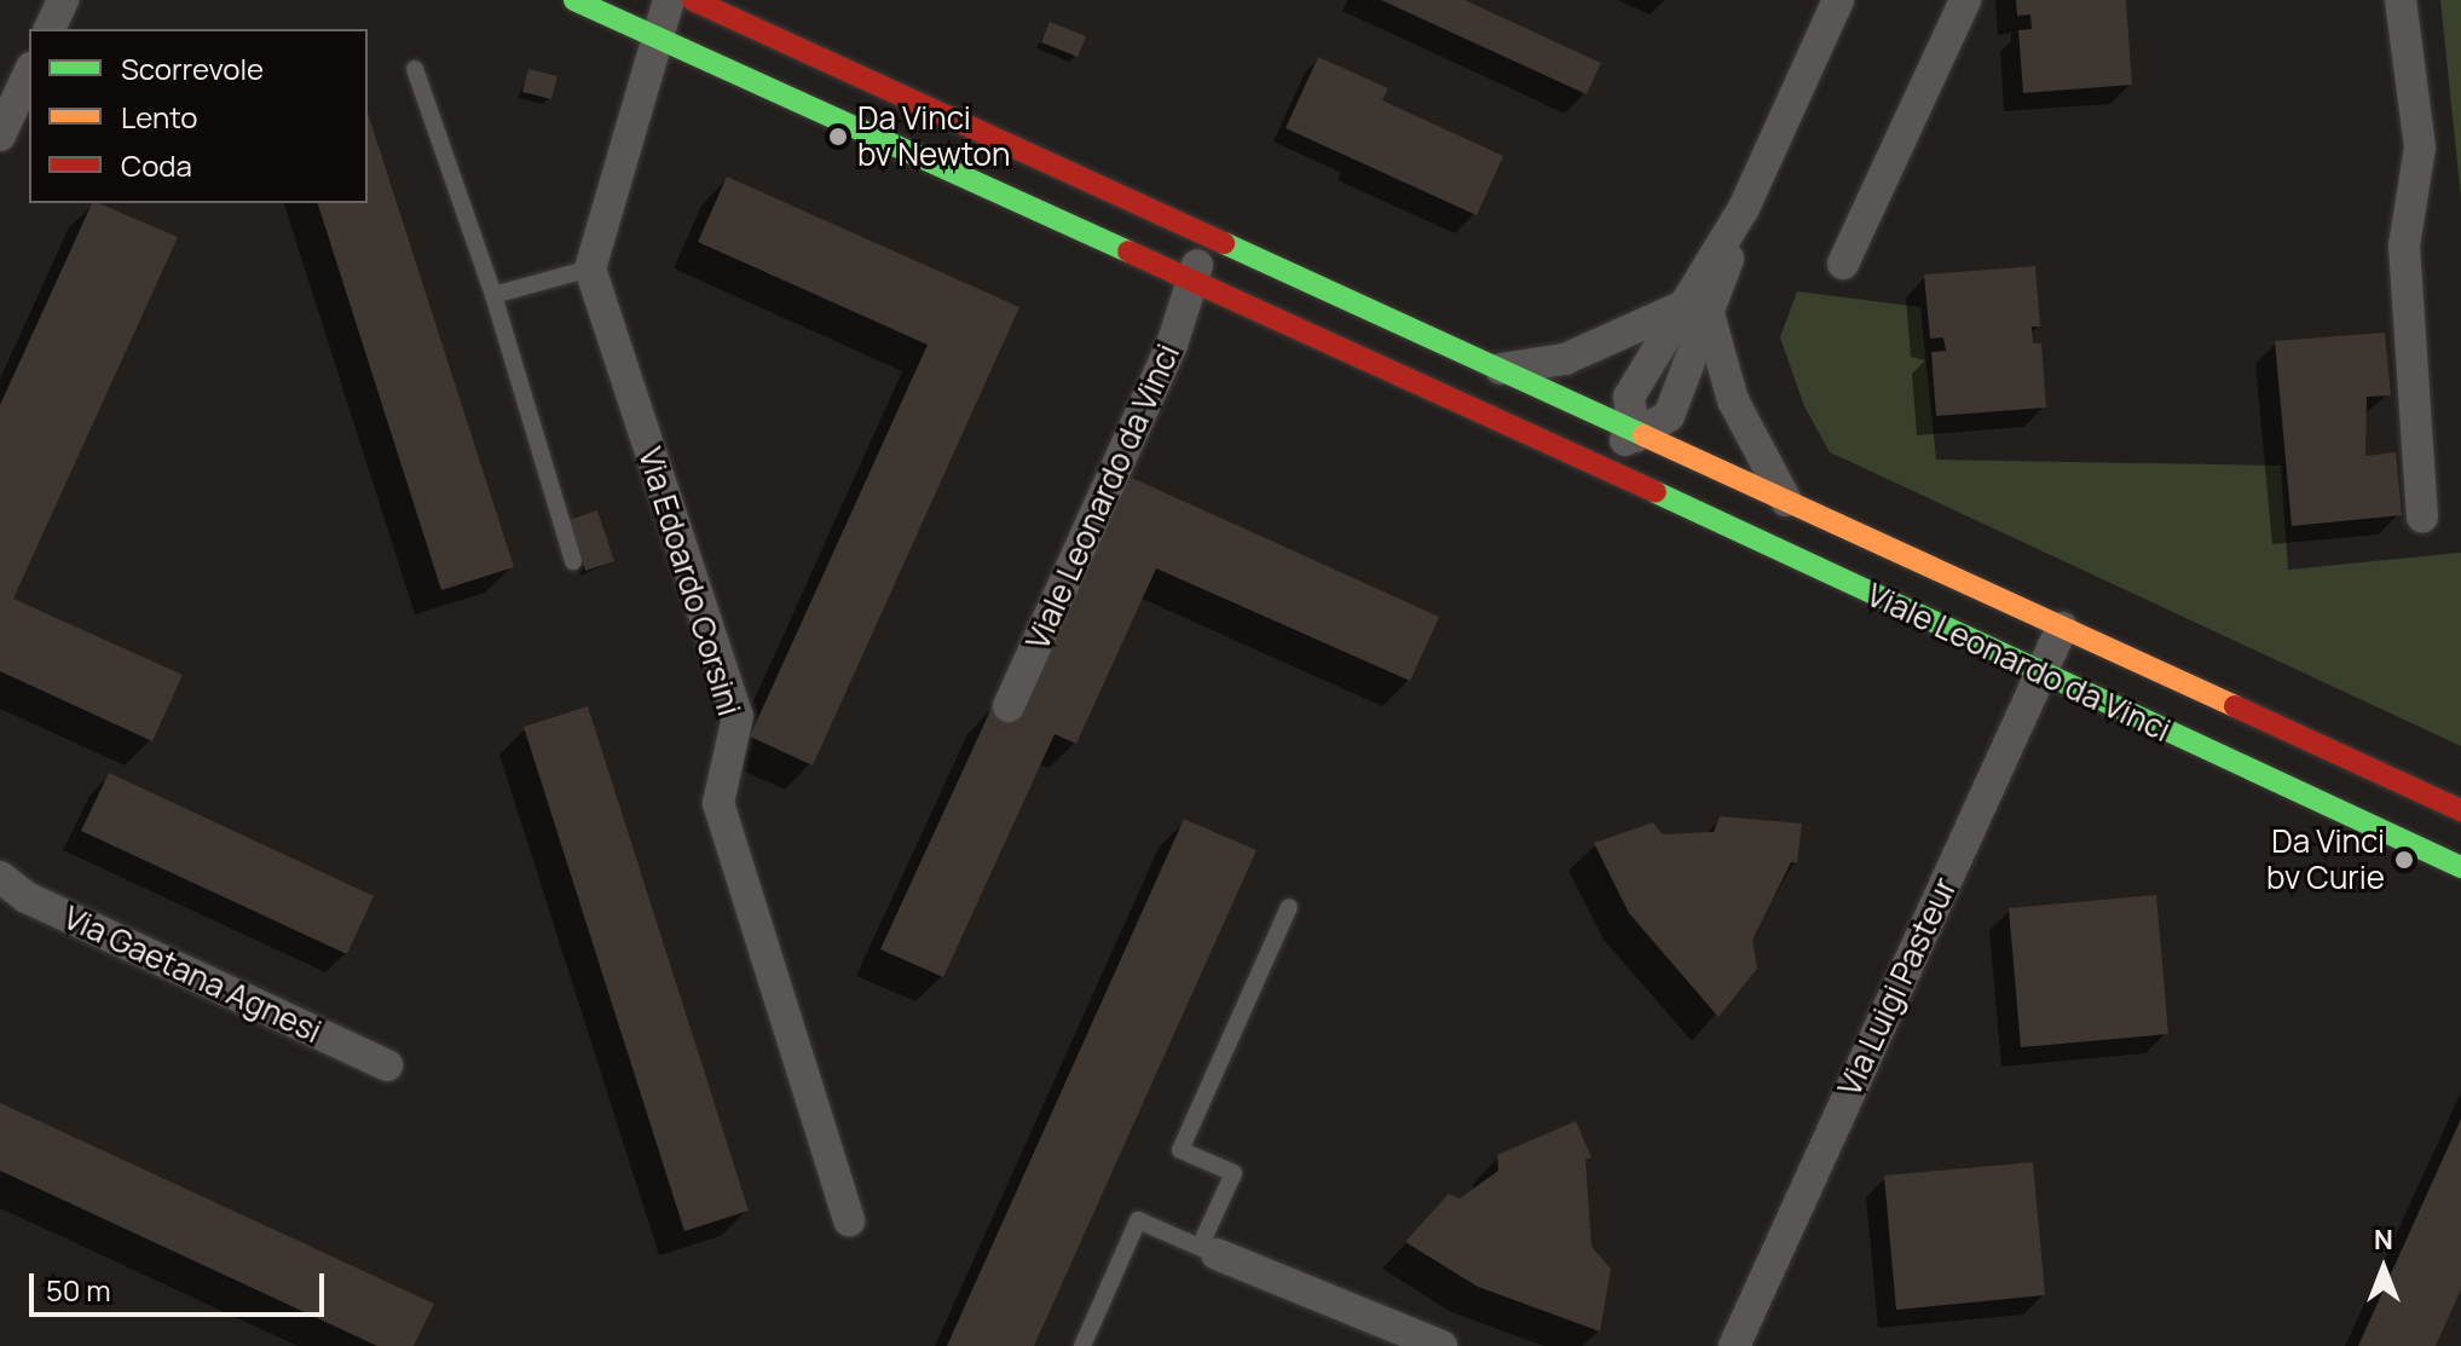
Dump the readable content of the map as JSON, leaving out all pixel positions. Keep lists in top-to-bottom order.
{
  "streets": {
    "street": [
      "Viale Leonardo da Vinci",
      "Via Edoardo Corsini",
      "Via Gaetana Agnesi",
      "Via Luigi Pasteur"
    ]
  },
  "crossings": [
    ["Viale Leonardo da Vinci", "Via Luigi Pasteur"]
  ],
  "places": ["Da Vinci bv Newton", "Da Vinci bv Curie"],
  "legend": ["Scorrevole", "Lento", "Coda"],
  "scale_bar": "50 m",
  "north": "top"
}
